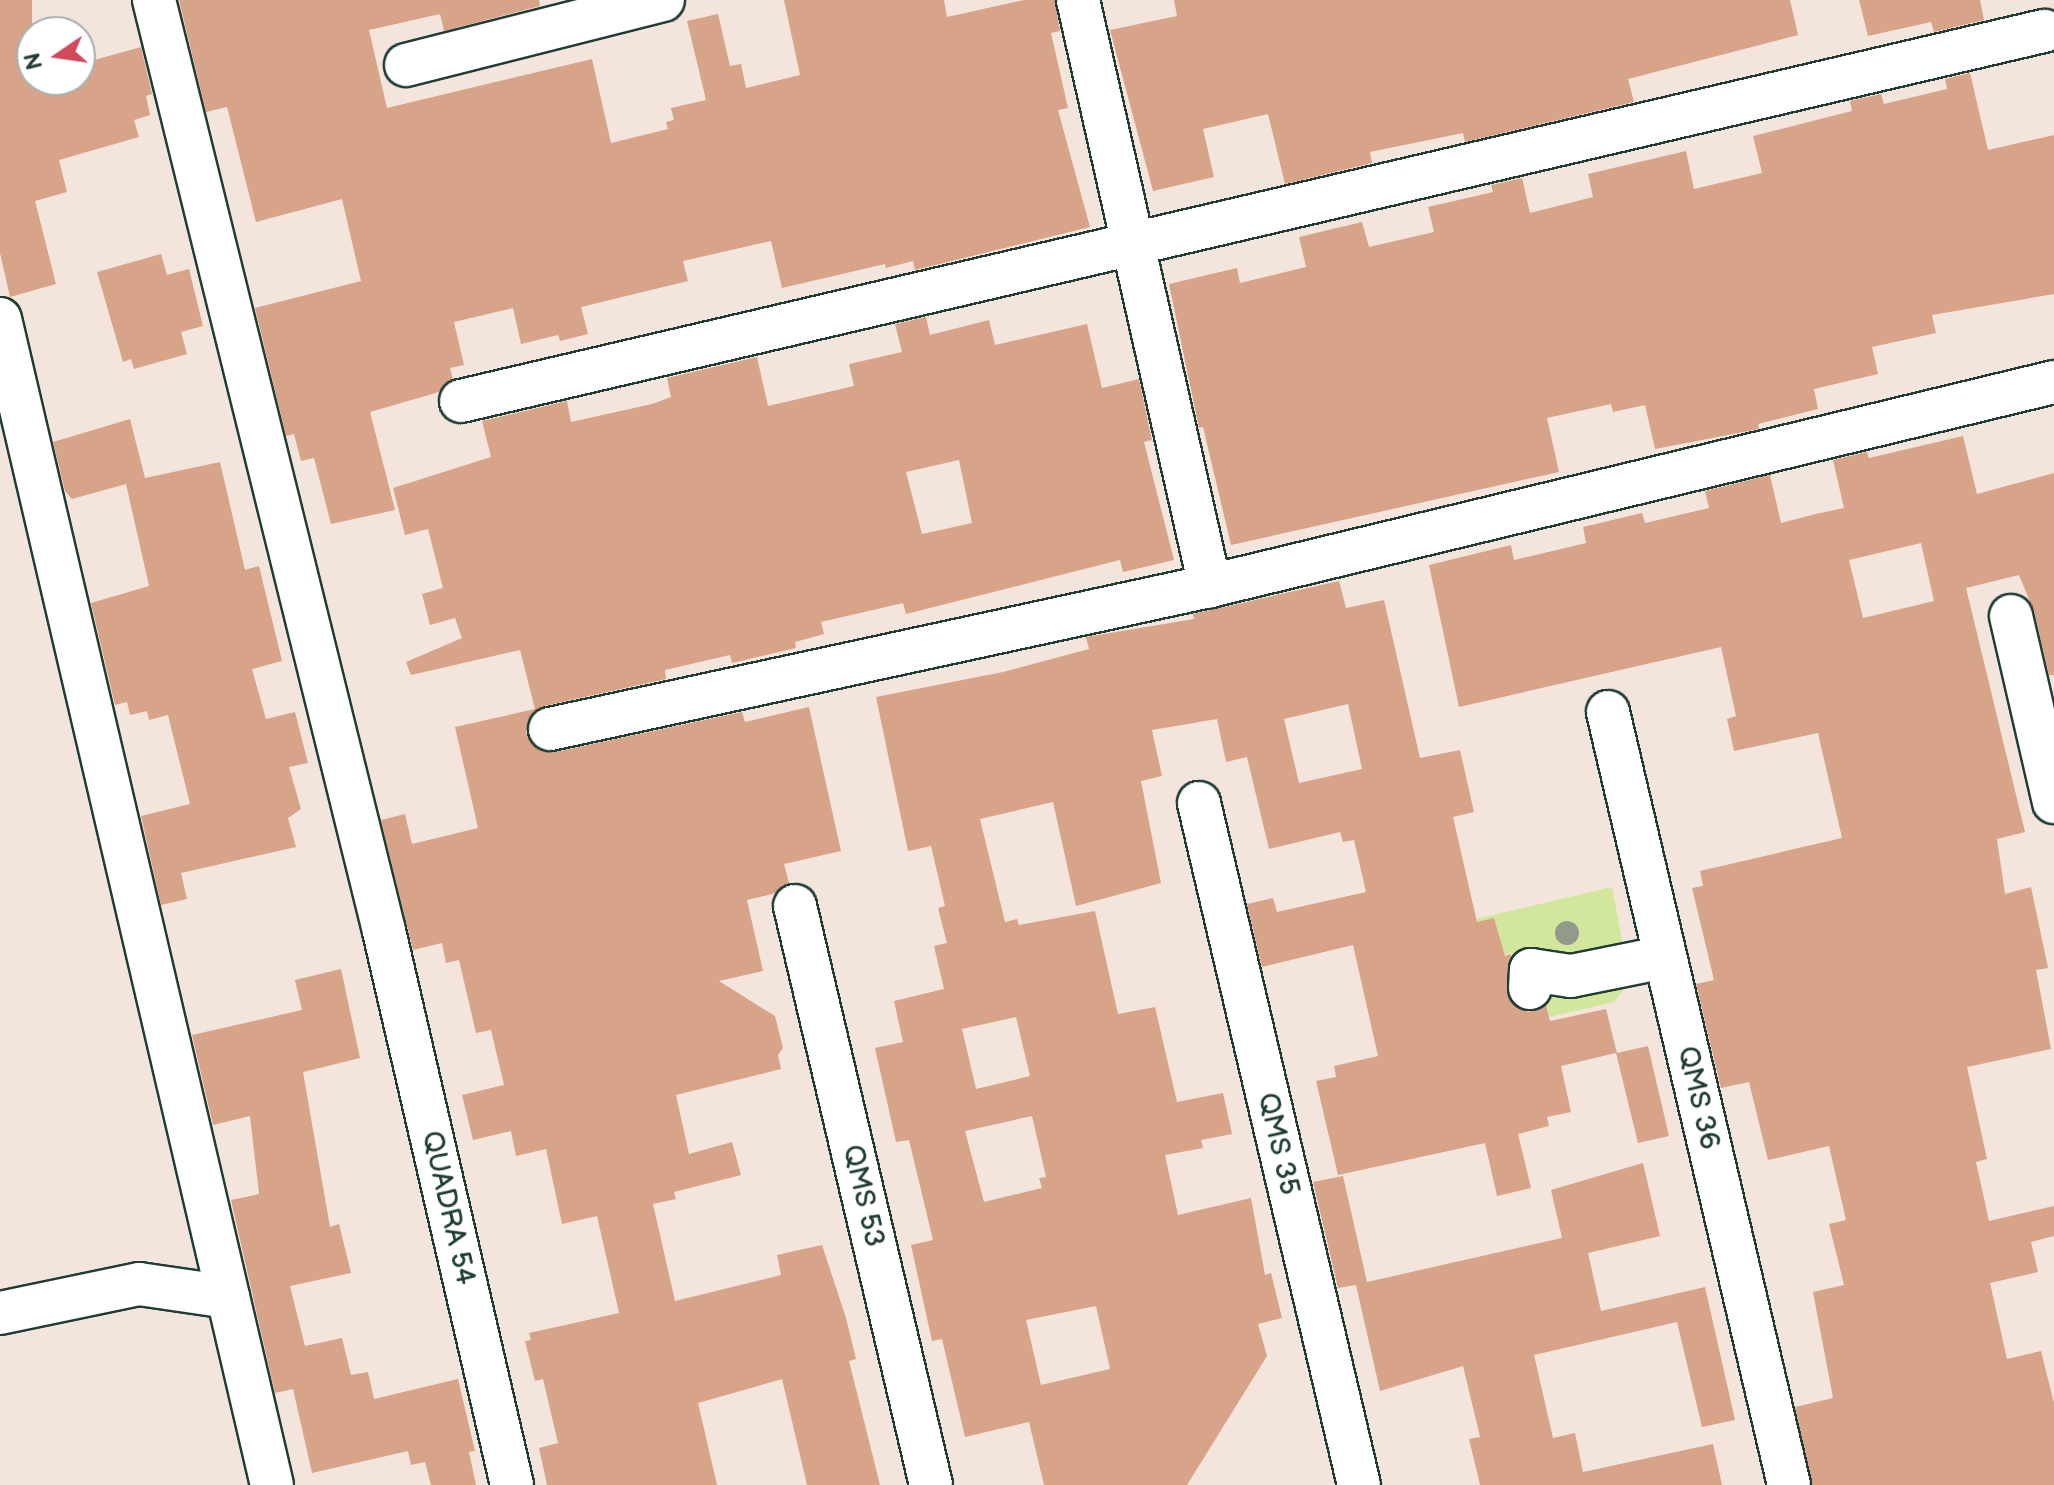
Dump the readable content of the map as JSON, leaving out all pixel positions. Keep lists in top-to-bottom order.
{
  "streets": {
    "street": [
      "QMS 36",
      "QMS 35",
      "QMS 53",
      "QUADRA 54"
    ]
  },
  "north": "left"
}
